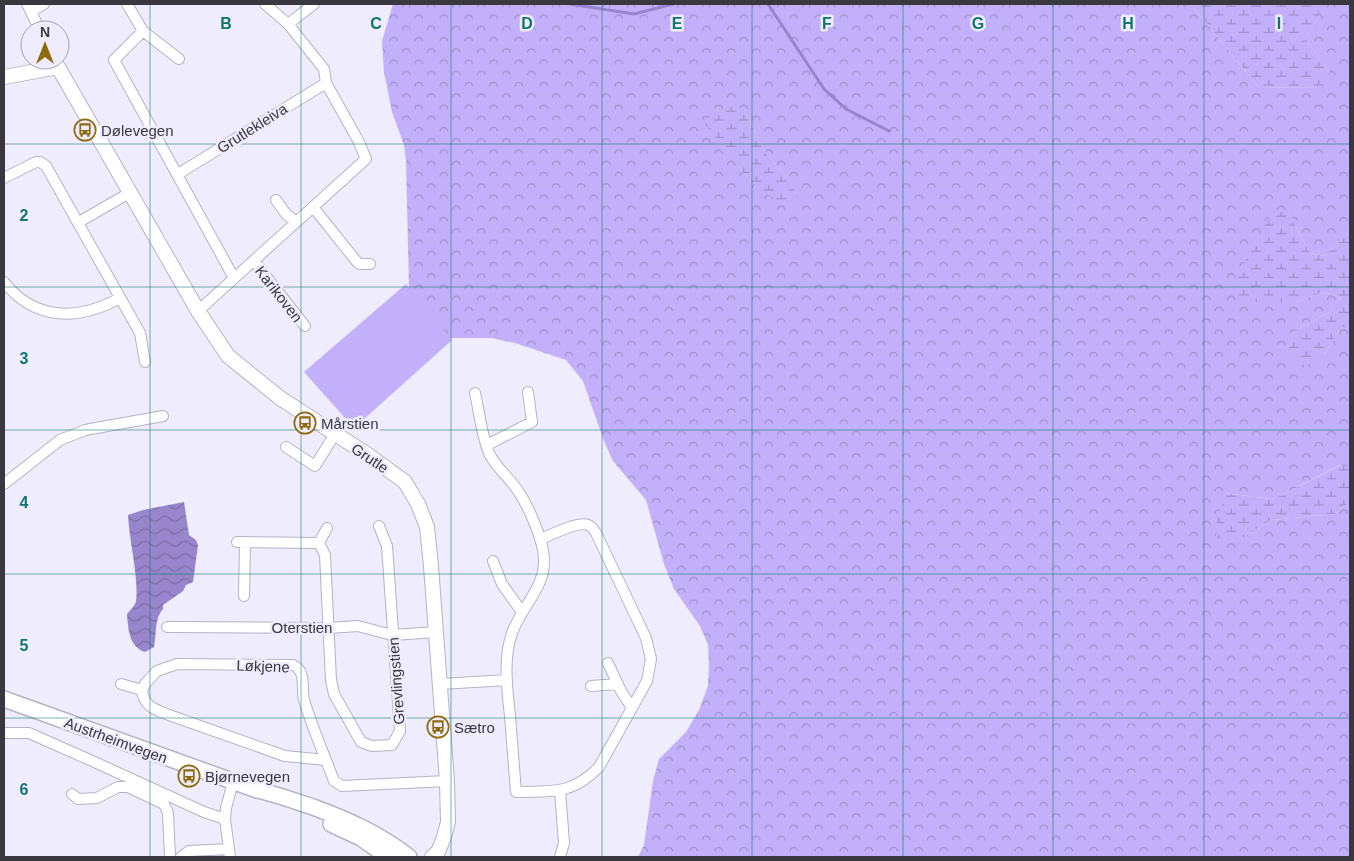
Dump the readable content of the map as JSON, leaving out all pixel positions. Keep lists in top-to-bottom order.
{
  "streets": {
    "main road": ["Austrheimvegen"],
    "street": [
      "Grutlekleiva",
      "Karikoven",
      "Grutle",
      "Oterstien",
      "Løkjene",
      "Grevlingstien"
    ]
  },
  "crossings": [
    ["Grutlekleiva", "Karikoven"],
    ["Karikoven", "Grutle"],
    ["Grutle", "Oterstien"],
    ["Grutle", "Løkjene"],
    ["Oterstien", "Grevlingstien"]
  ],
  "places": {
    "bus stop": [
      "Dølevegen",
      "Mårstien",
      "Sætro",
      "Bjørnevegen"
    ]
  },
  "north": "top",
  "grid": {
    "columns": [
      "B",
      "C",
      "D",
      "E",
      "F",
      "G",
      "H",
      "I"
    ],
    "rows": [
      "2",
      "3",
      "4",
      "5",
      "6"
    ]
  }
}
